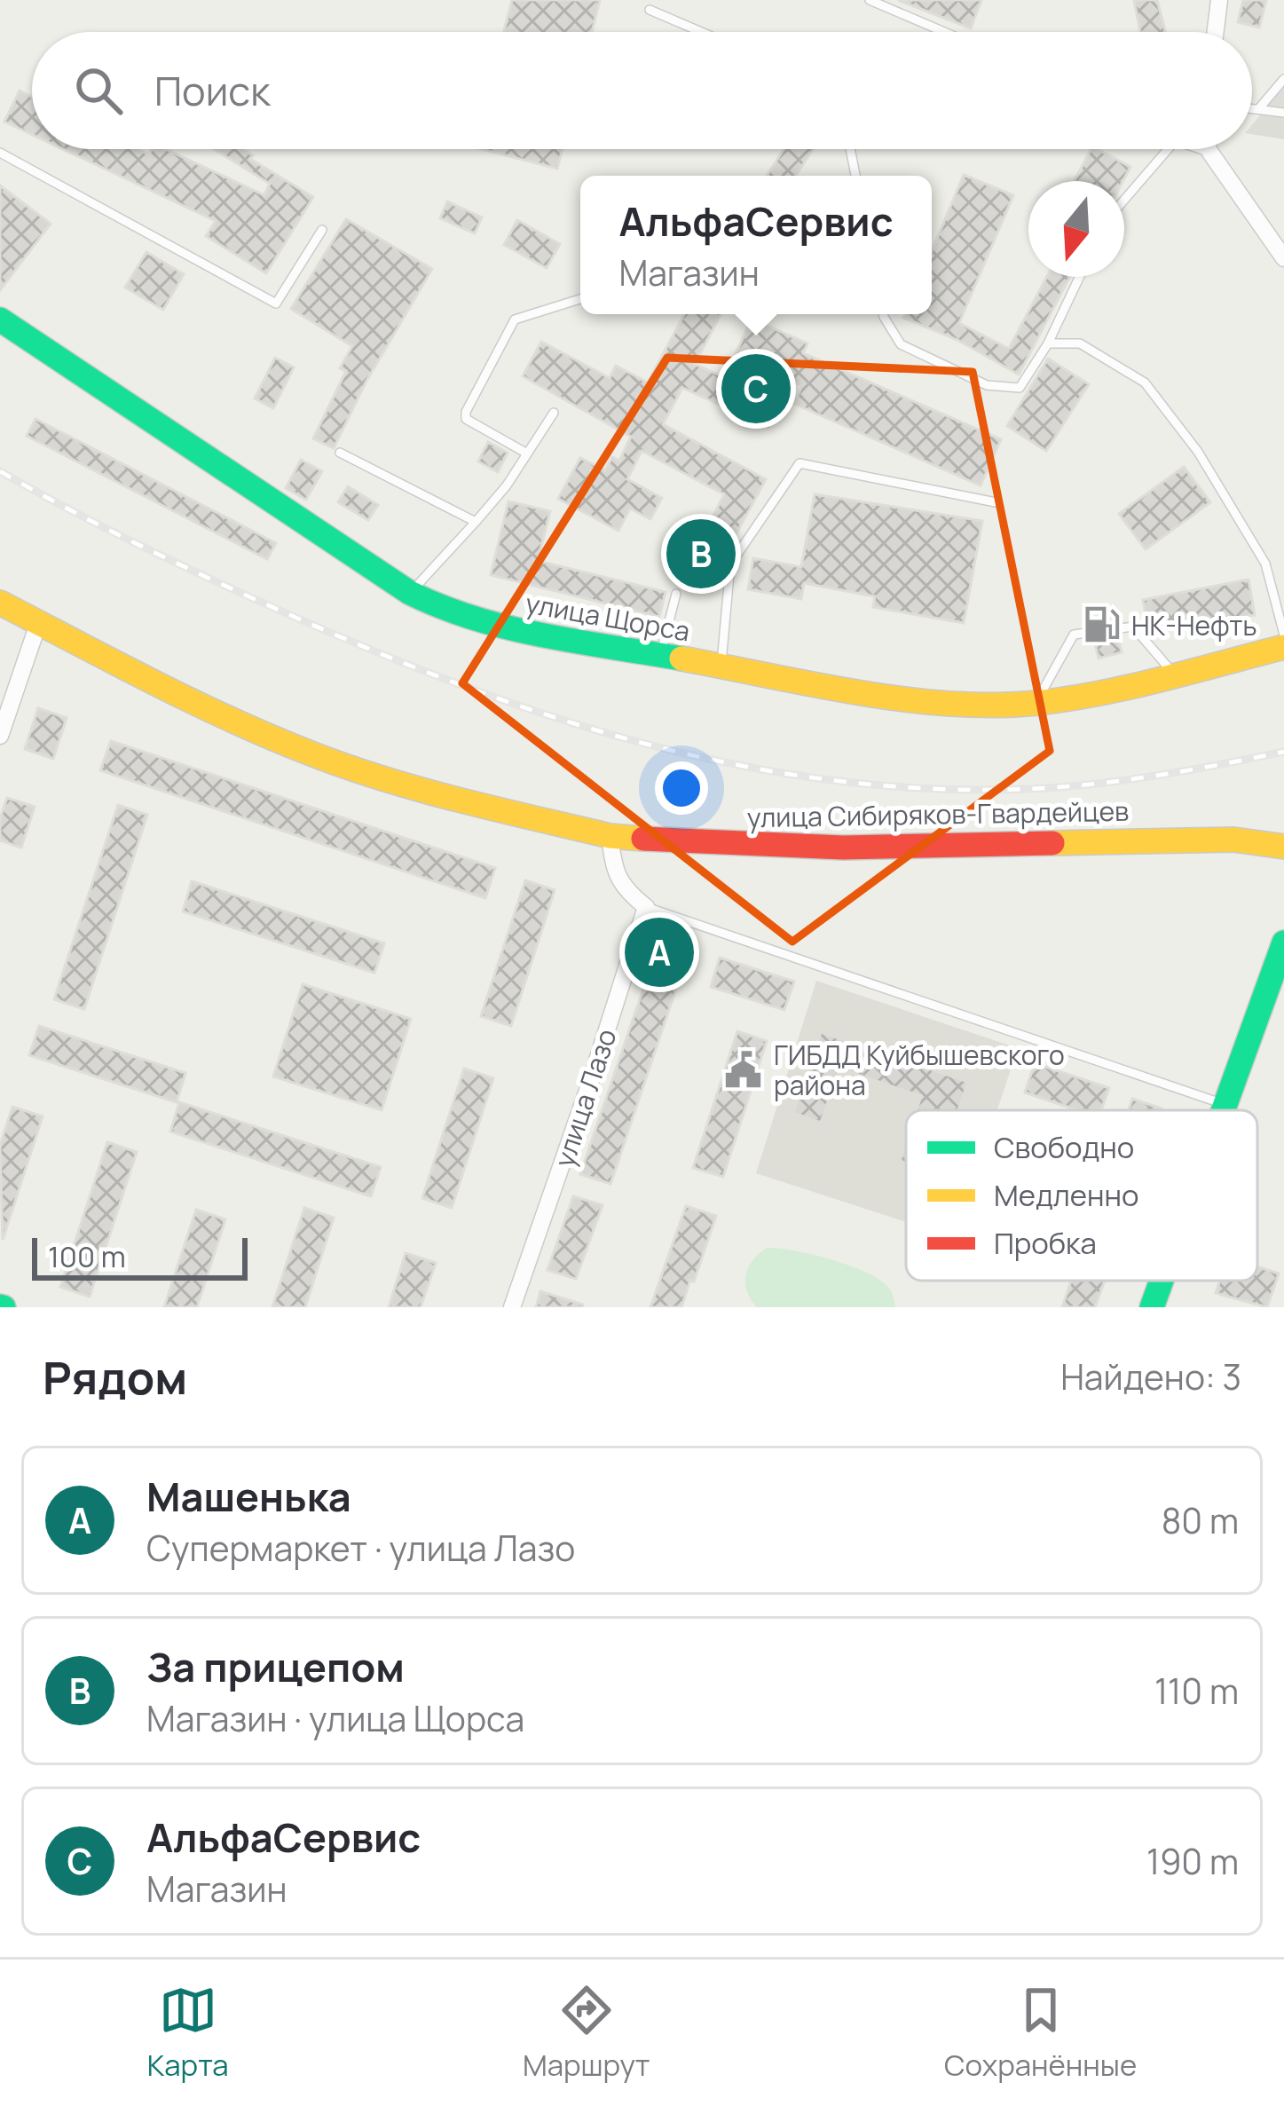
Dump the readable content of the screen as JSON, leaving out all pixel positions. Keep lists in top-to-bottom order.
{
  "streets": {
    "street": ["улица Щорса", "улица Сибиряков-Гвардейцев", "улица Лазо"]
  },
  "places": {
    "fuel station": ["НК-Нефть"],
    "public building": ["ГИБДД Куйбышевского района"]
  },
  "legend": ["Свободно", "Медленно", "Пробка"],
  "scale_bar": "100 m",
  "north": "bottom",
  "page": {
    "search": "Поиск",
    "popup": ["АльфаСервис", "Магазин"],
    "pins": ["C", "B", "A"],
    "scale": "100 m",
    "heading": ["Рядом", "Найдено: 3"],
    "list": [
      {
        "mark": "A",
        "name": "Машенька",
        "note": "Супермаркет · улица Лазо",
        "value": "80 m"
      },
      {
        "mark": "B",
        "name": "За прицепом",
        "note": "Магазин · улица Щорса",
        "value": "110 m"
      },
      {
        "mark": "C",
        "name": "АльфаСервис",
        "note": "Магазин",
        "value": "190 m"
      }
    ],
    "nav": ["Карта", "Маршрут", "Сохранённые"]
  }
}
